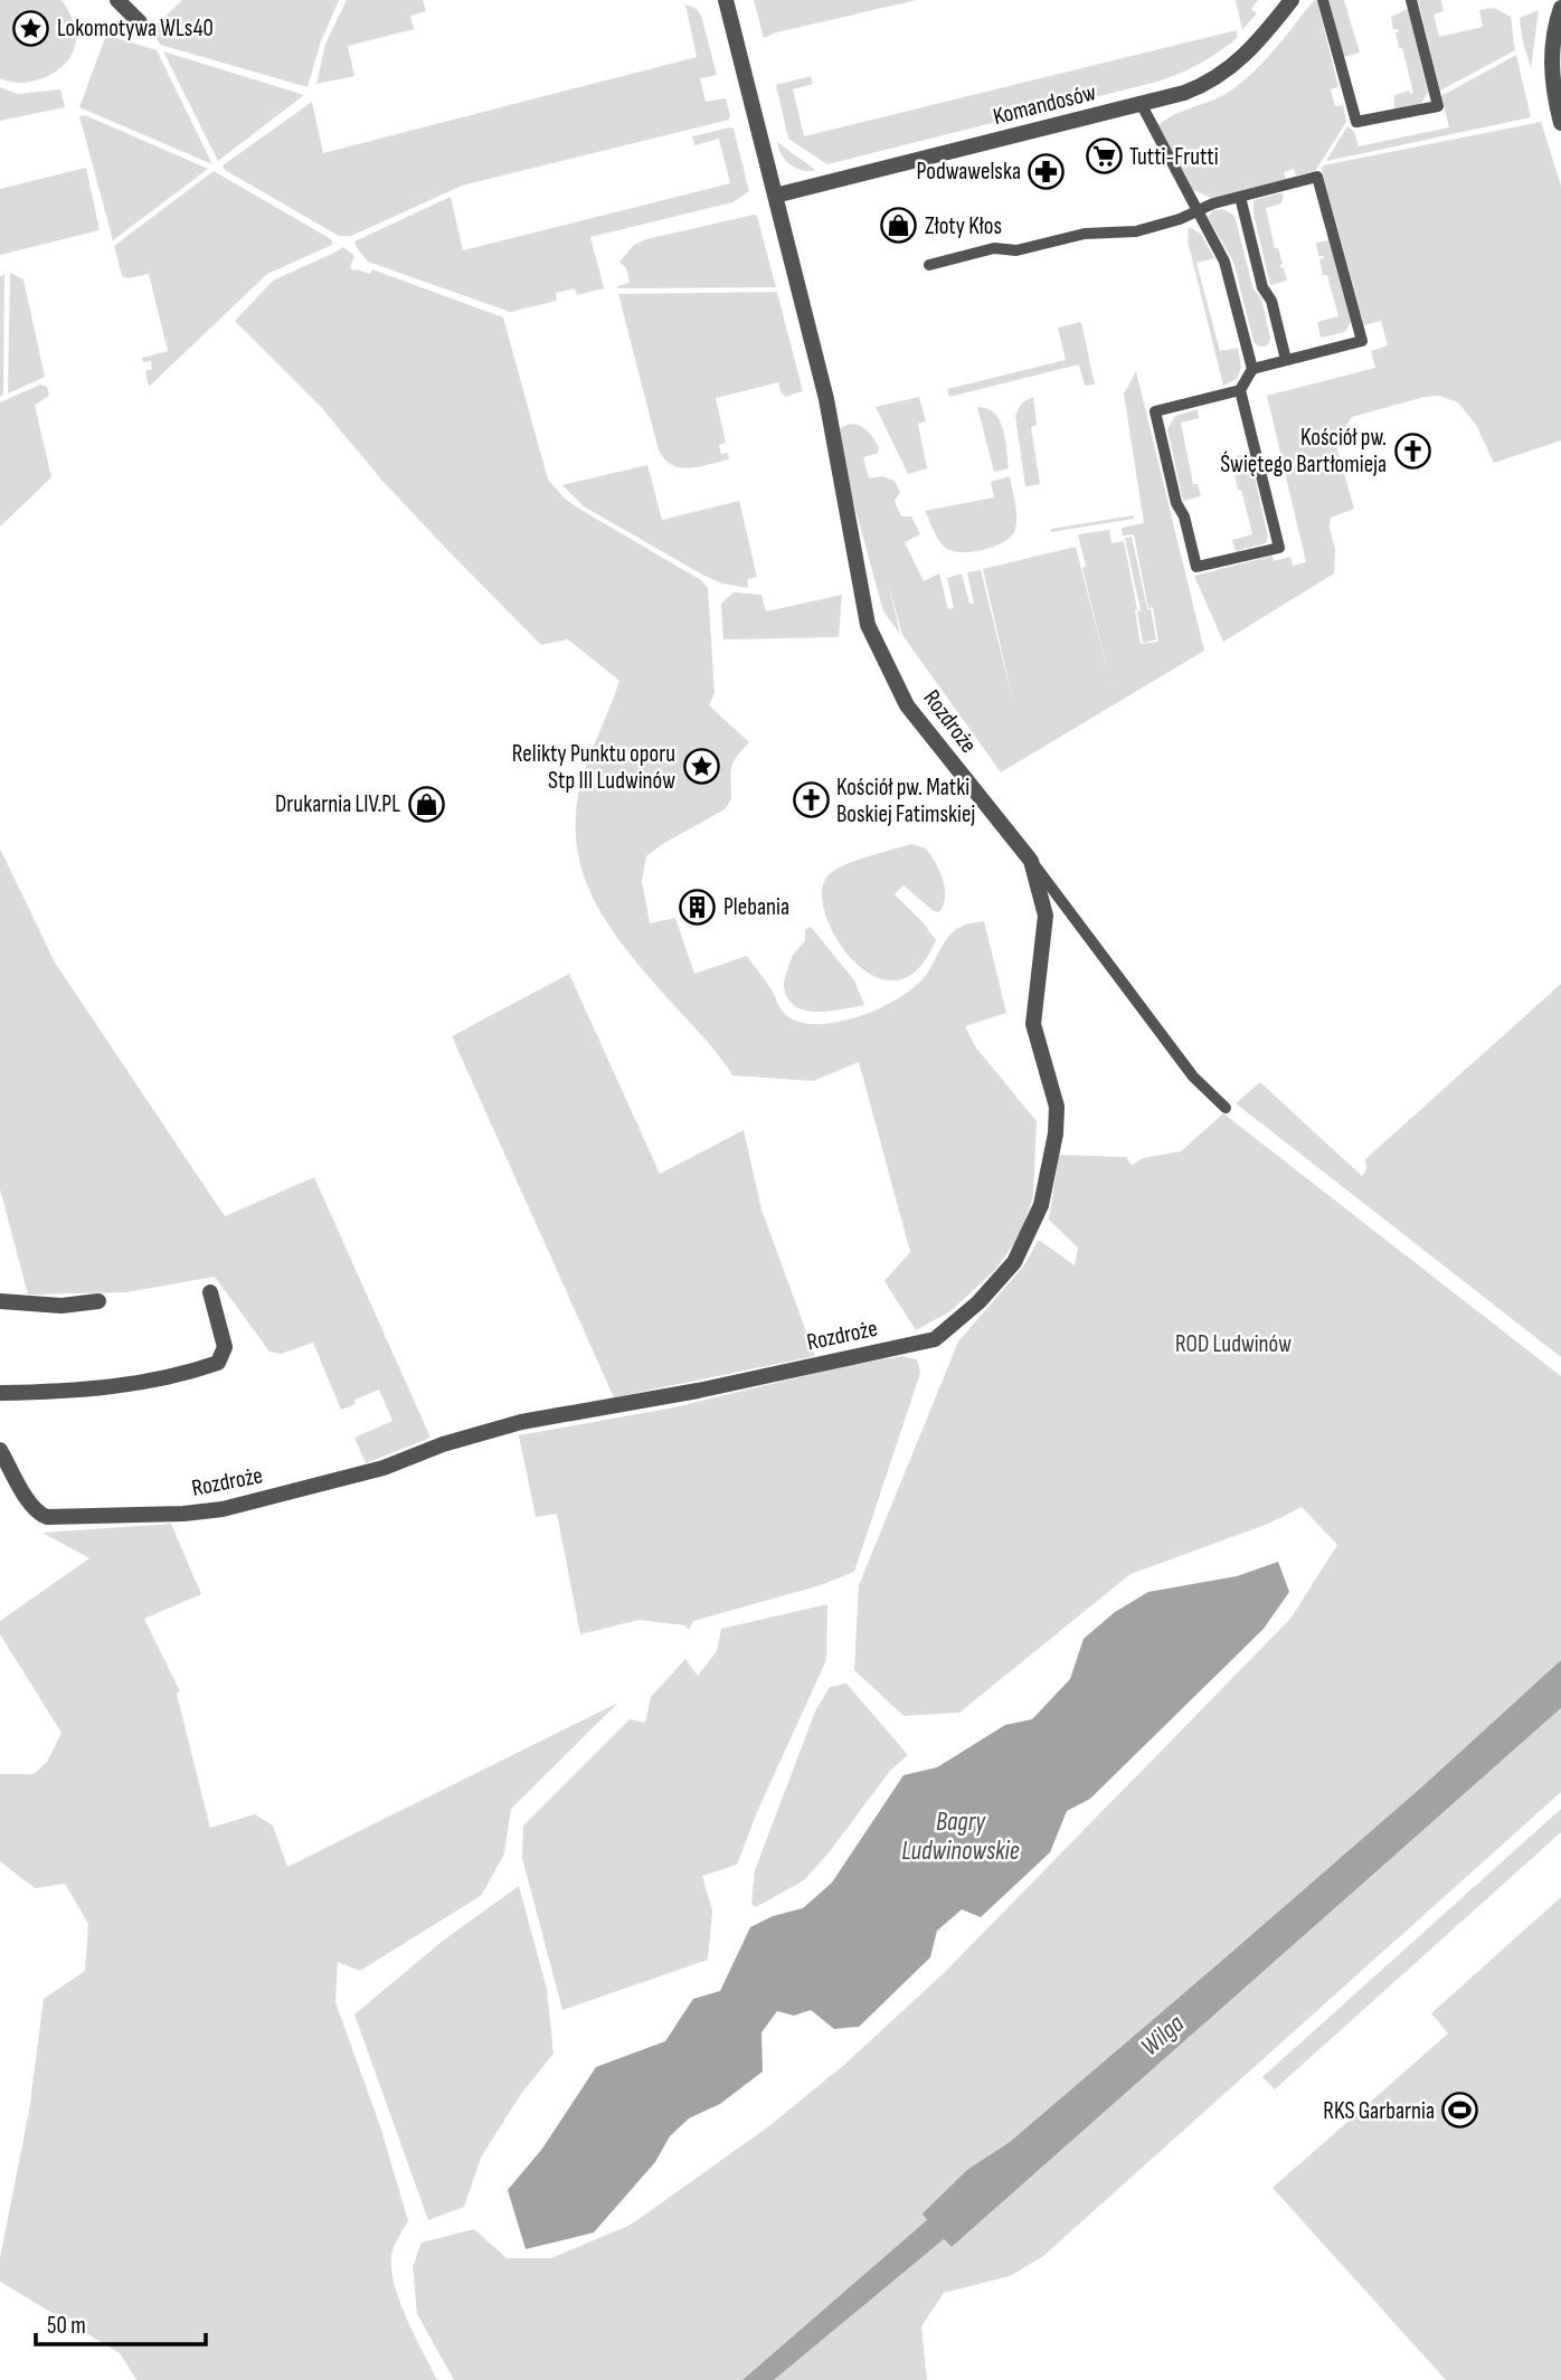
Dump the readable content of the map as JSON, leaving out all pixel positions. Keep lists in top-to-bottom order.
{
  "streets": {
    "street": ["Komandosów", "Rozdroże"]
  },
  "crossings": [
    ["Komandosów", "Rozdroże"]
  ],
  "water": ["Bagry Ludwinowskie", "Wilga"],
  "parks": ["ROD Ludwinów"],
  "places": {
    "place": ["Lokomotywa WLs40", "Relikty Punktu oporu Stp III Ludwinów"],
    "supermarket": ["Tutti-Frutti"],
    "pharmacy": ["Podwawelska"],
    "shop": ["Złoty Kłos", "Drukarnia LIV.PL"],
    "church": ["Kościół pw. Świętego Bartłomieja", "Kościół pw. Matki Boskiej Fatimskiej"],
    "building": ["Plebania"],
    "sports": ["RKS Garbarnia"]
  },
  "scale_bar": "50 m"
}
